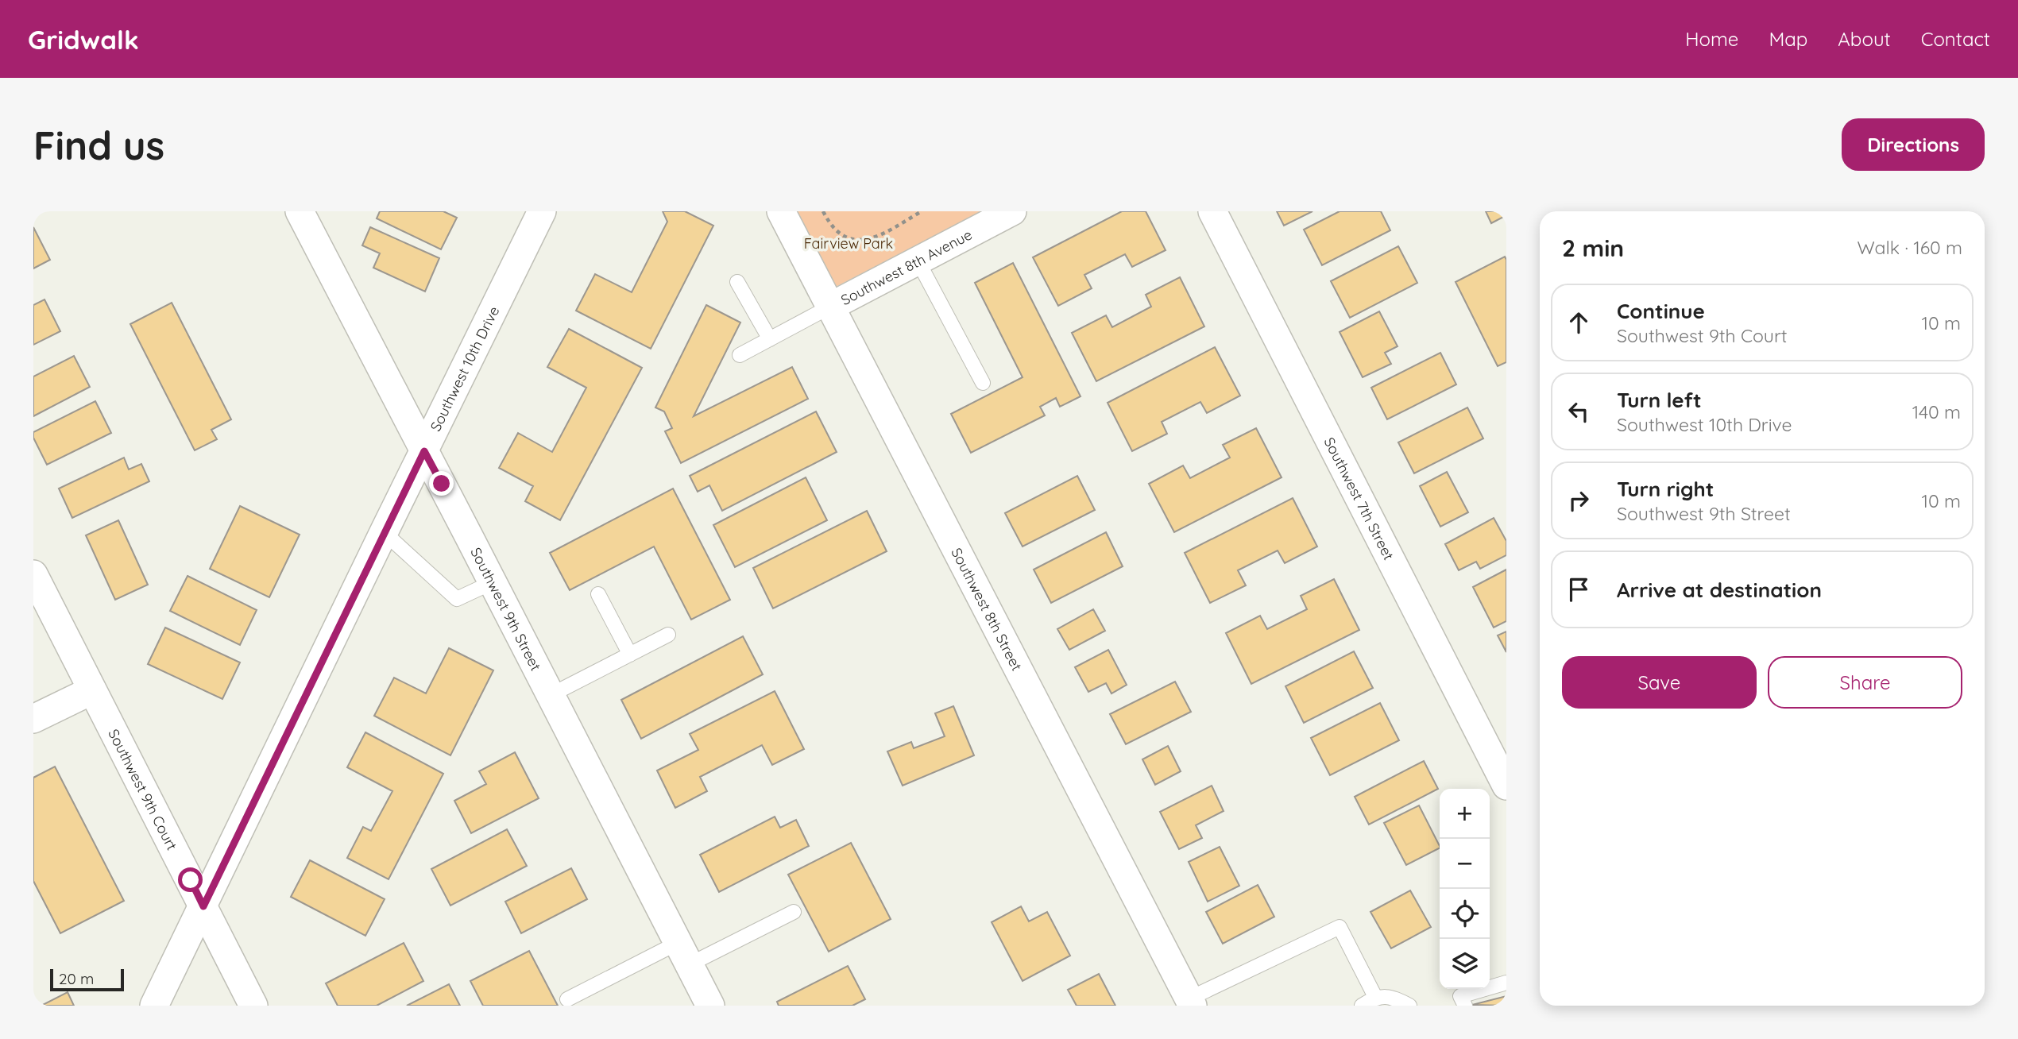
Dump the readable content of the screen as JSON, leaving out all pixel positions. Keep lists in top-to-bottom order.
{
  "streets": {
    "street": [
      "Southwest 8th Avenue",
      "Southwest 10th Drive",
      "Southwest 7th Street",
      "Southwest 9th Street",
      "Southwest 8th Street",
      "Southwest 9th Court"
    ]
  },
  "crossings": [
    ["Southwest 8th Avenue", "Southwest 8th Street"],
    ["Southwest 10th Drive", "Southwest 9th Street"],
    ["Southwest 10th Drive", "Southwest 9th Court"]
  ],
  "parks": ["Fairview Park"],
  "scale_bar": "20 m",
  "page": {
    "header": "Gridwalk",
    "nav": [
      "Home",
      "Map",
      "About",
      "Contact"
    ],
    "buttons": [
      "Directions",
      ["Save", "Share"]
    ],
    "title": "Find us",
    "heading": ["2 min", "Walk · 160 m"],
    "list": [
      ["Continue", "Southwest 9th Court", "10 m"],
      ["Turn left", "Southwest 10th Drive", "140 m"],
      ["Turn right", "Southwest 9th Street", "10 m"],
      "Arrive at destination"
    ],
    "map_buttons": ["+", "−"],
    "scale": "20 m"
  }
}
